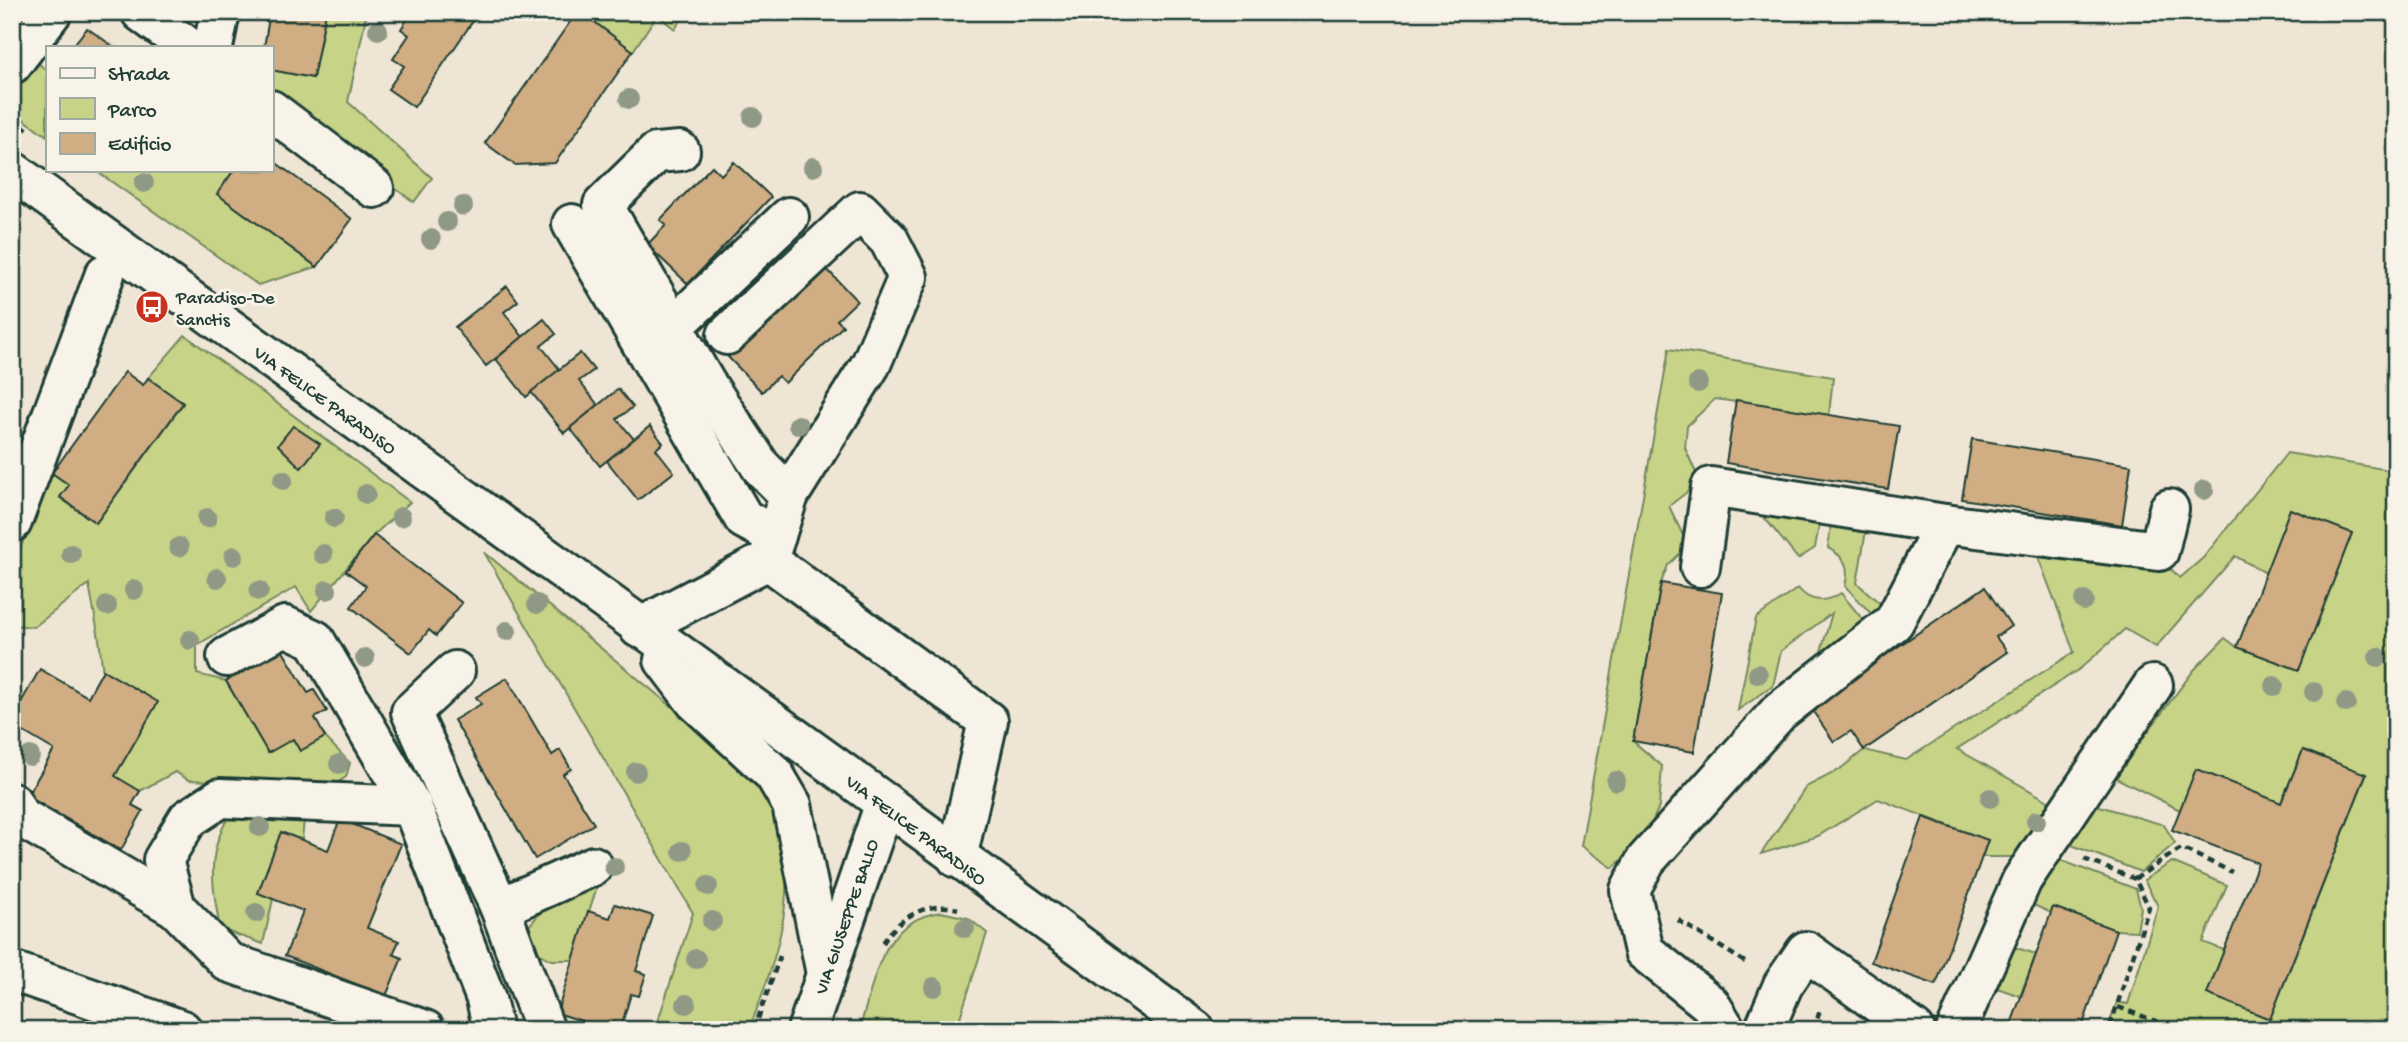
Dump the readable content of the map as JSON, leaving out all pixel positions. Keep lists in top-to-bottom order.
{
  "streets": {
    "main road": ["VIA FELICE PARADISO", "VIA GIUSEPPE BALLO"]
  },
  "crossings": [
    ["VIA FELICE PARADISO", "VIA GIUSEPPE BALLO"]
  ],
  "places": {
    "bus stop": ["Paradiso-De Sanctis"]
  },
  "legend": ["Strada", "Parco", "Edificio"]
}
